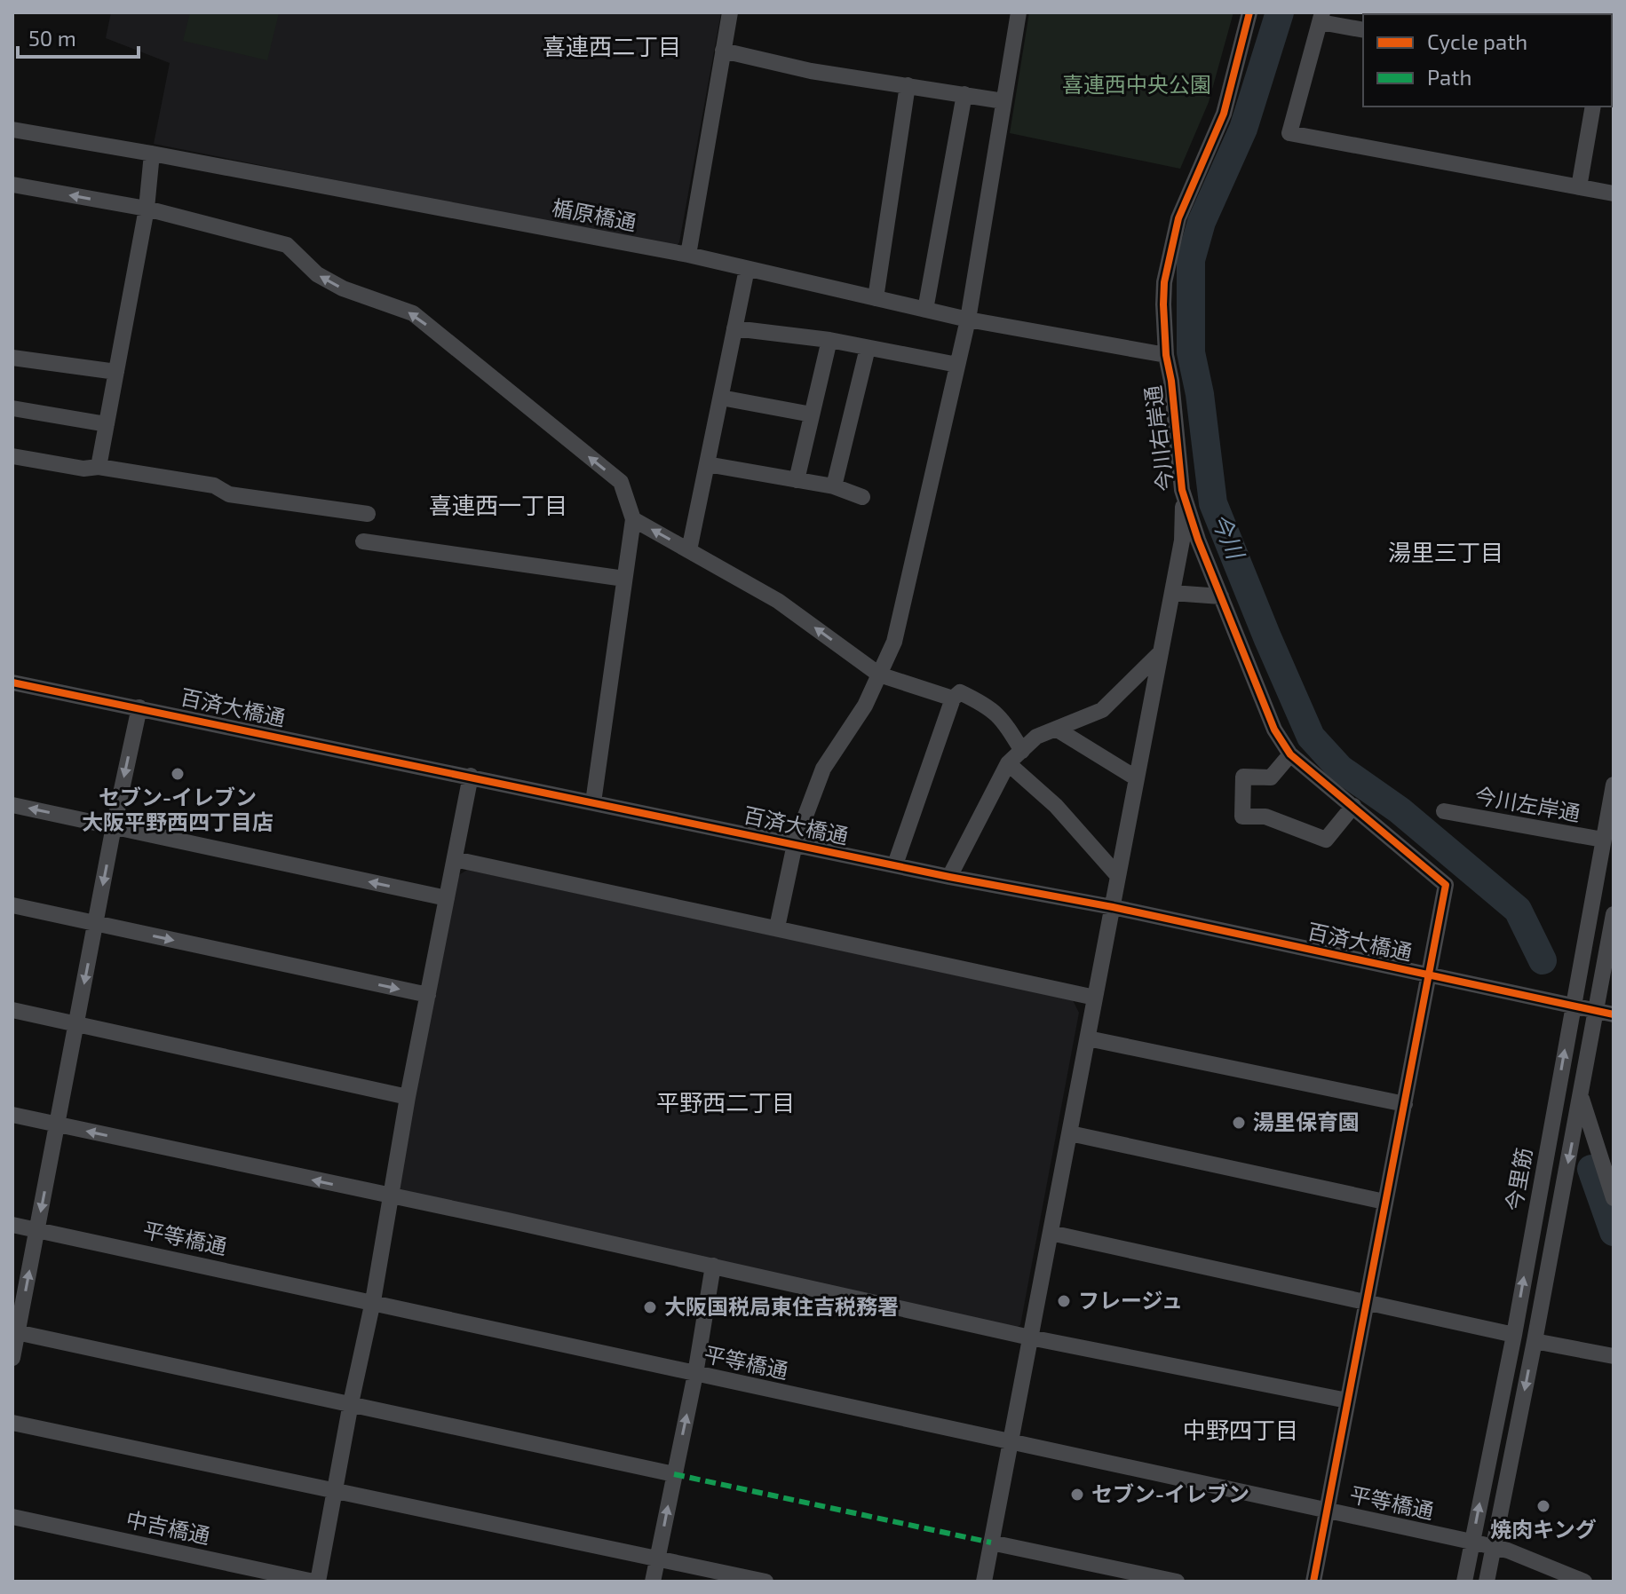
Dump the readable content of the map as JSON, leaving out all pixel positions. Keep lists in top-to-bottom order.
{
  "streets": {
    "street": [
      "楯原橋通",
      "今川右岸通",
      "百済大橋通",
      "今川左岸通",
      "今里筋",
      "平等橋通",
      "中吉橋通"
    ]
  },
  "crossings": [
    ["楯原橋通", "今川右岸通"],
    ["今川右岸通", "百済大橋通"],
    ["百済大橋通", "今里筋"],
    ["今川左岸通", "今里筋"],
    ["今里筋", "平等橋通"]
  ],
  "districts": [
    "喜連西二丁目",
    "喜連西一丁目",
    "湯里三丁目",
    "平野西二丁目",
    "中野四丁目"
  ],
  "water": ["今川"],
  "parks": ["喜連西中央公園"],
  "places": [
    "セブン-イレブン 大阪平野西四丁目店",
    "湯里保育園",
    "フレージュ",
    "大阪国税局東住吉税務署",
    "セブン-イレブン",
    "焼肉キング"
  ],
  "legend": ["Cycle path", "Path"],
  "scale_bar": "50 m"
}
